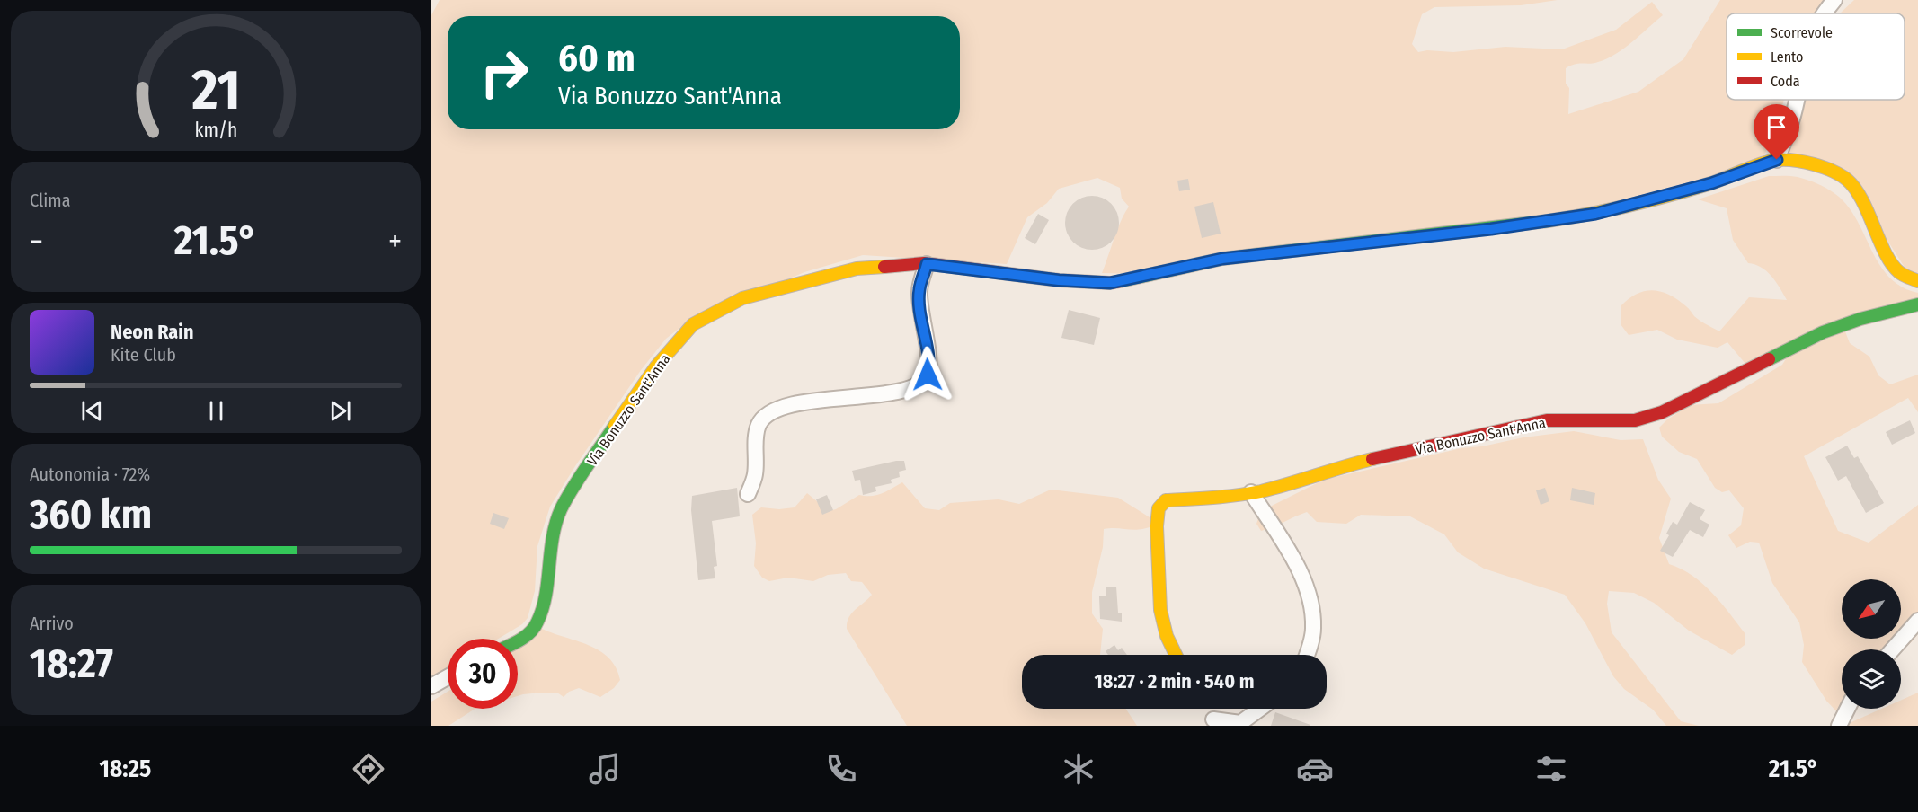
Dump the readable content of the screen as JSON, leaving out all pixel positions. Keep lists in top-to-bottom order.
{
  "streets": {
    "street": ["Via Bonuzzo Sant'Anna"]
  },
  "legend": ["Scorrevole", "Lento", "Coda"],
  "north": "bottom left",
  "page": {
    "turn": ["60 m", "Via Bonuzzo Sant'Anna"],
    "tile": [
      "Clima",
      ["Autonomia · 72%", "360 km"],
      ["Arrivo", "18:27"]
    ],
    "heat": ["−", "21.5°", "+"],
    "song": ["Neon Rain", "Kite Club"],
    "limit": "30",
    "trip": "18:27 · 2 min · 540 m",
    "tabs": ["18:25", "21.5°"],
    "gauge": ["21", "km/h"]
  }
}
